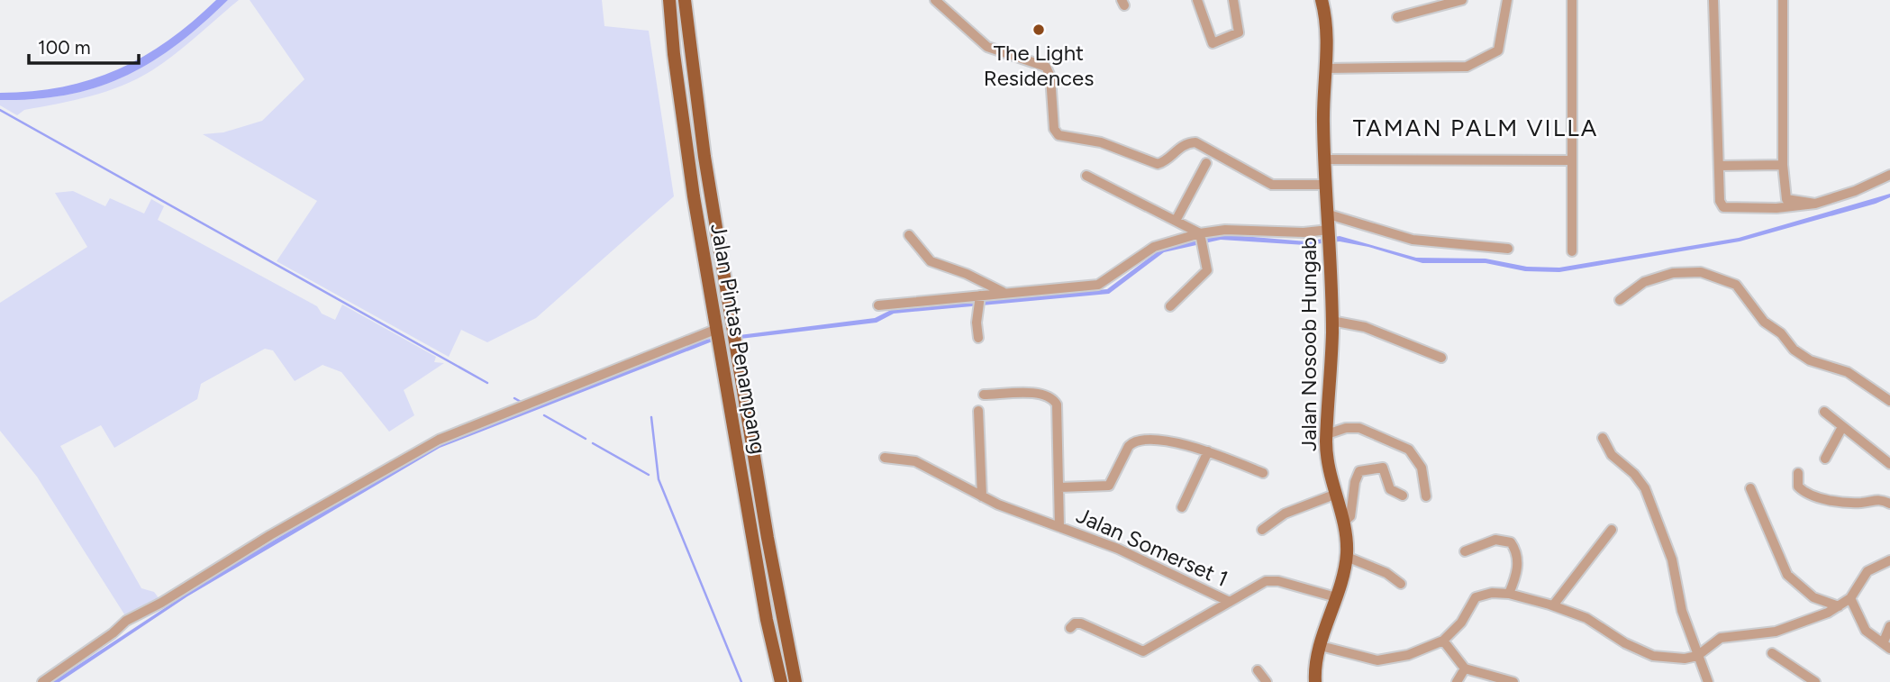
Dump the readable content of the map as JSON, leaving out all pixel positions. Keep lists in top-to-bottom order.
{
  "streets": {
    "main road": ["Jalan Pintas Penampang", "Jalan Nosoob Hungab"],
    "street": ["Jalan Somerset 1"]
  },
  "crossings": [
    ["Jalan Nosoob Hungab", "Jalan Somerset 1"]
  ],
  "districts": ["TAMAN PALM VILLA"],
  "places": ["The Light Residences"],
  "scale_bar": "100 m"
}
